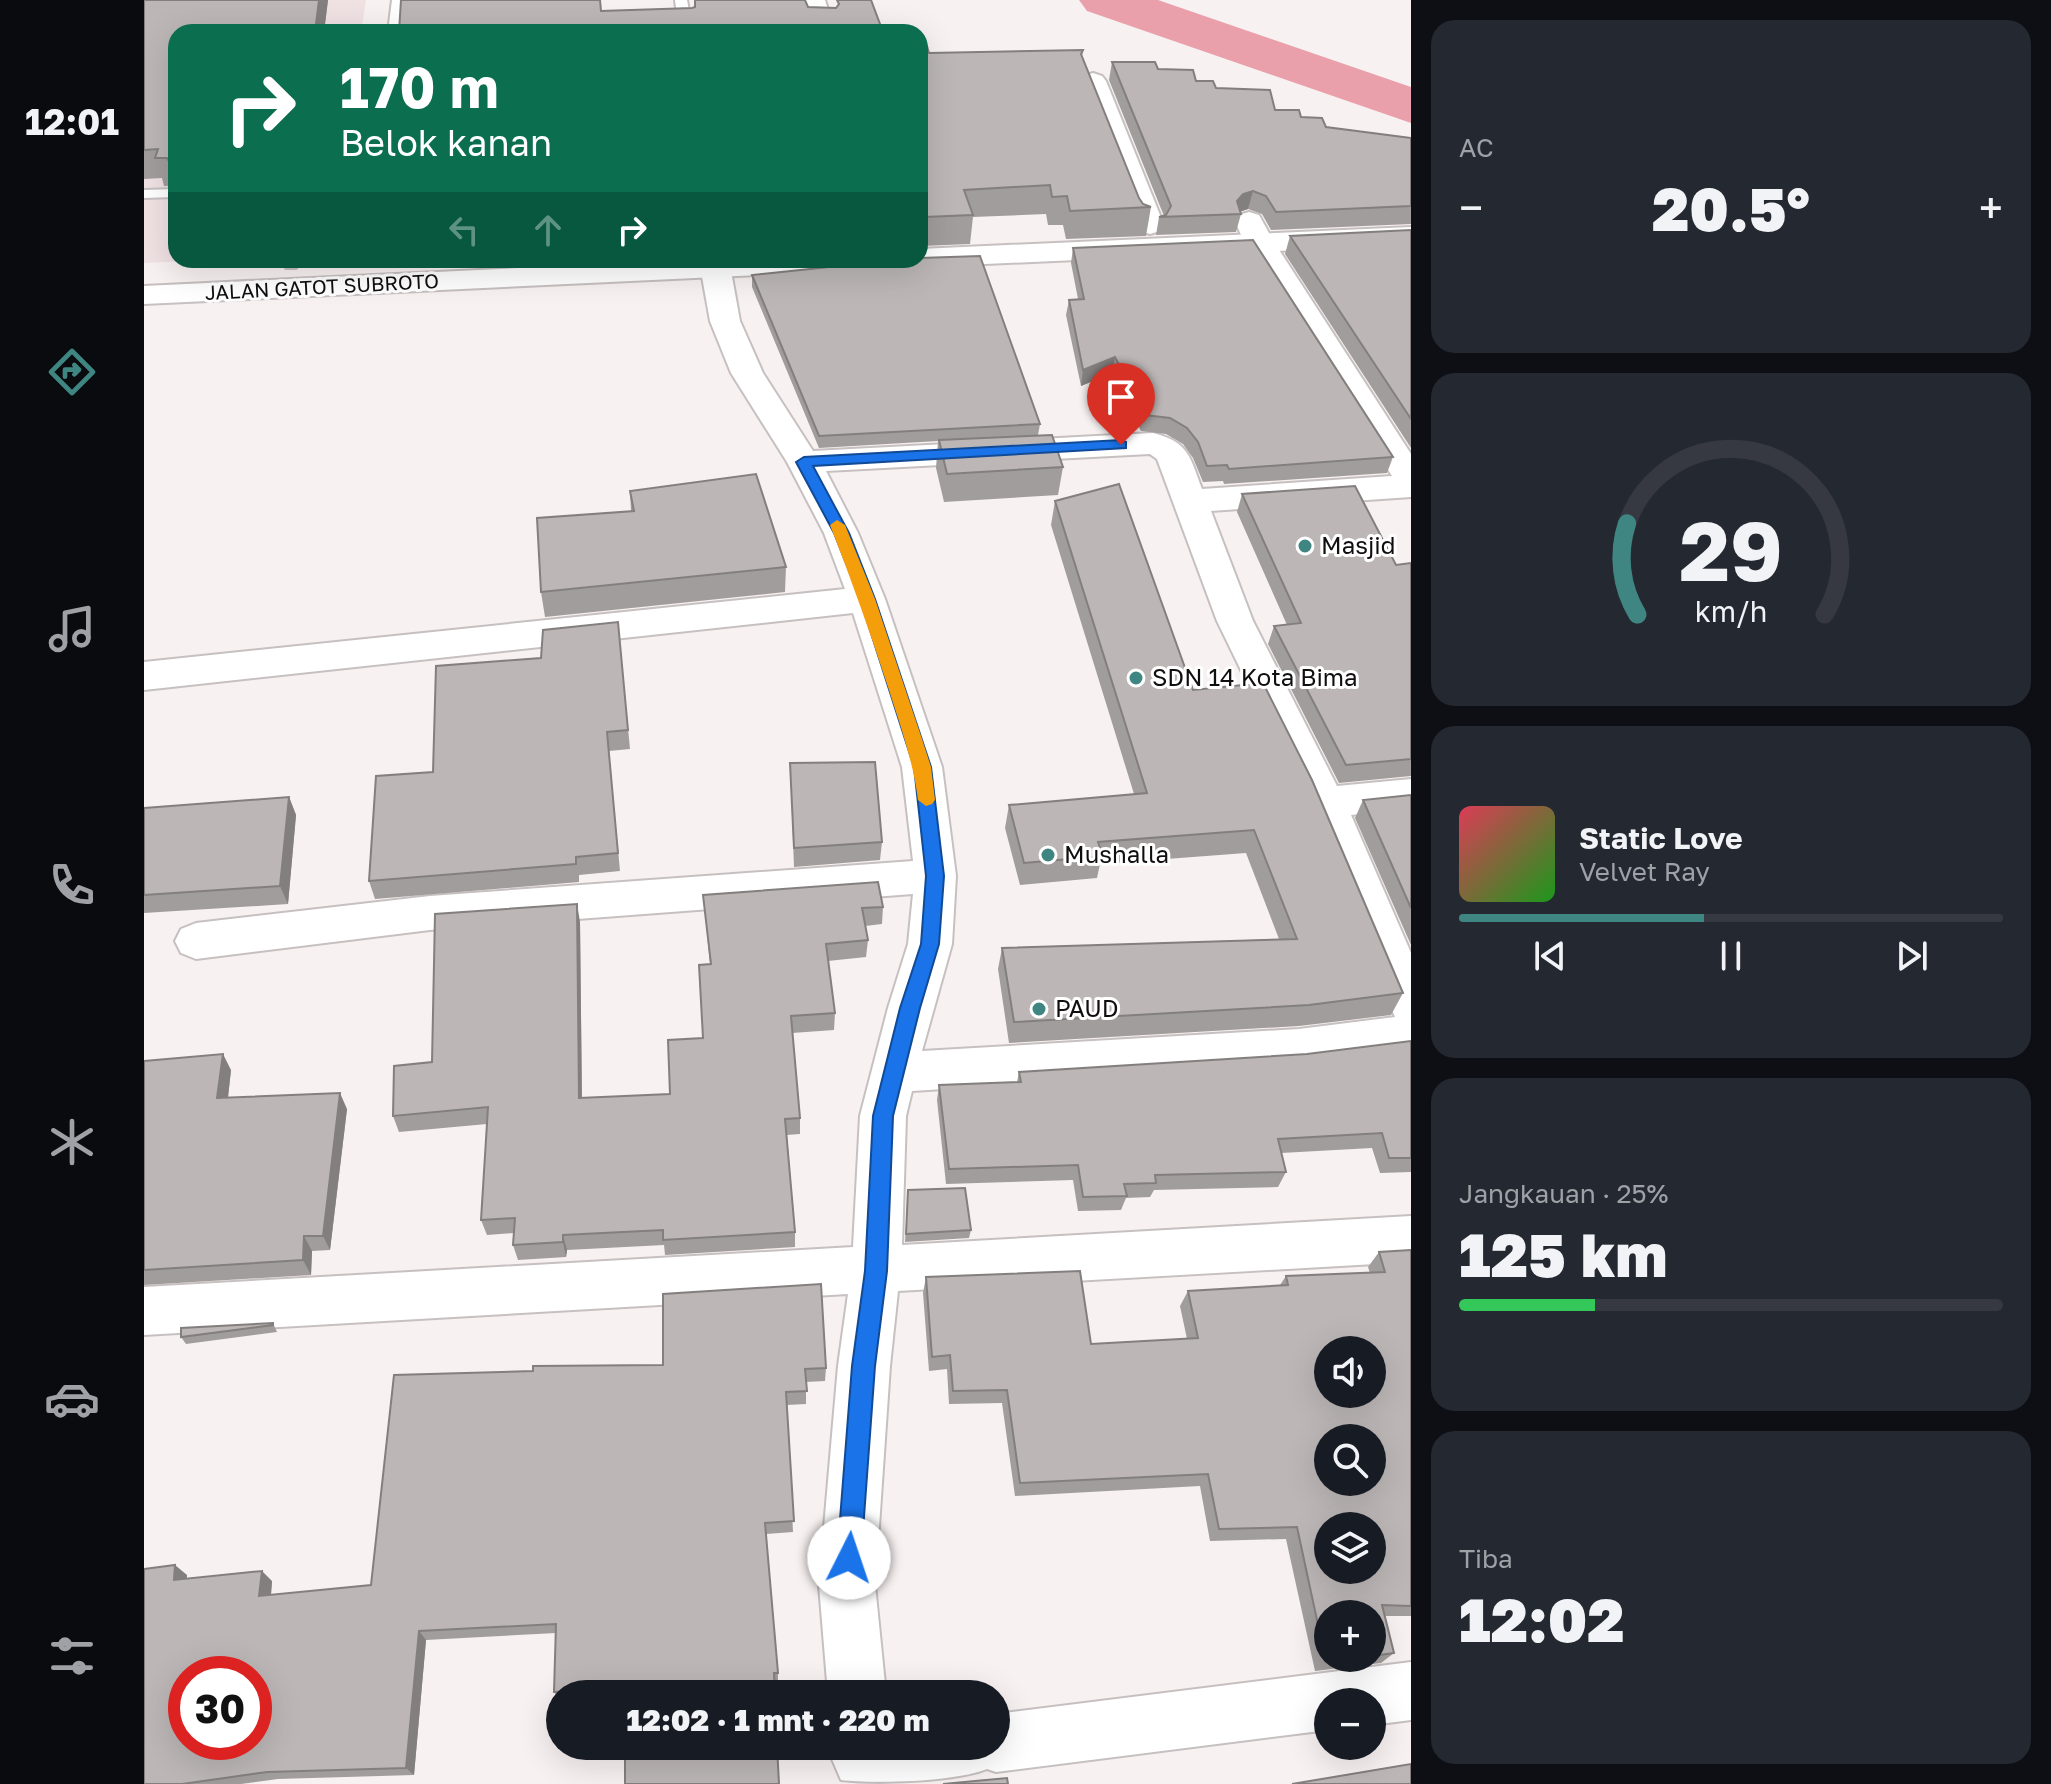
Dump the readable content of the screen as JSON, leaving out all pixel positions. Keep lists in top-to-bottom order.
{
  "streets": {
    "street": ["JALAN GATOT SUBROTO"]
  },
  "places": [
    "Masjid",
    "SDN 14 Kota Bima",
    "Mushalla",
    "PAUD"
  ],
  "page": {
    "tabs": "12:01",
    "tile": [
      "AC",
      ["Jangkauan · 25%", "125 km"],
      ["Tiba", "12:02"]
    ],
    "turn": ["170 m", "Belok kanan"],
    "heat": ["−", "20.5°", "+"],
    "song": ["Static Love", "Velvet Ray"],
    "map_buttons": ["+", "−"],
    "limit": "30",
    "trip": "12:02 · 1 mnt · 220 m",
    "gauge": ["29", "km/h"]
  }
}
